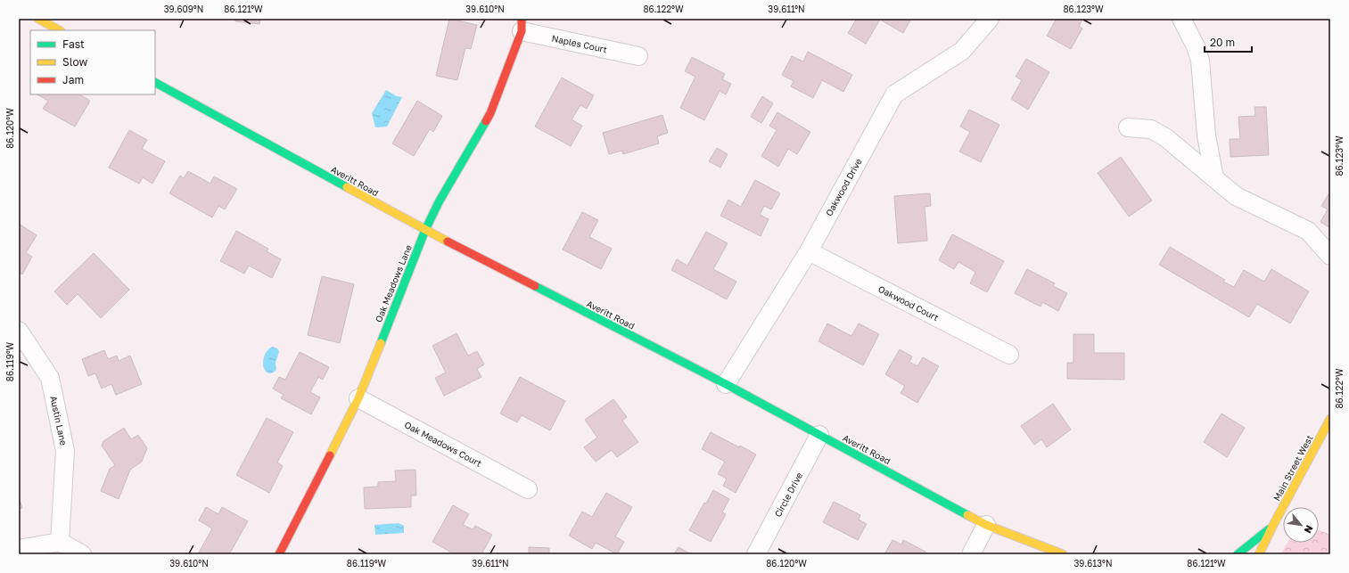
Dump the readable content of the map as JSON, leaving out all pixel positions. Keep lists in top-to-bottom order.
{
  "streets": {
    "street": [
      "Naples Court",
      "Averitt Road",
      "Oakwood Drive",
      "Oak Meadows Lane",
      "Oakwood Court",
      "Austin Lane",
      "Oak Meadows Court",
      "Main Street West",
      "Circle Drive"
    ]
  },
  "crossings": [
    ["Naples Court", "Oak Meadows Lane"],
    ["Averitt Road", "Oakwood Drive"],
    ["Averitt Road", "Oak Meadows Lane"],
    ["Averitt Road", "Circle Drive"],
    ["Oakwood Drive", "Oakwood Court"],
    ["Oak Meadows Lane", "Oak Meadows Court"]
  ],
  "legend": ["Fast", "Slow", "Jam"],
  "scale_bar": "20 m",
  "north": "bottom right",
  "coordinates": [
    "39.609°N",
    "86.121°W",
    "39.610°N",
    "86.122°W",
    "39.611°N",
    "86.123°W",
    "86.120°W",
    "86.119°W",
    "39.613°N"
  ]
}
